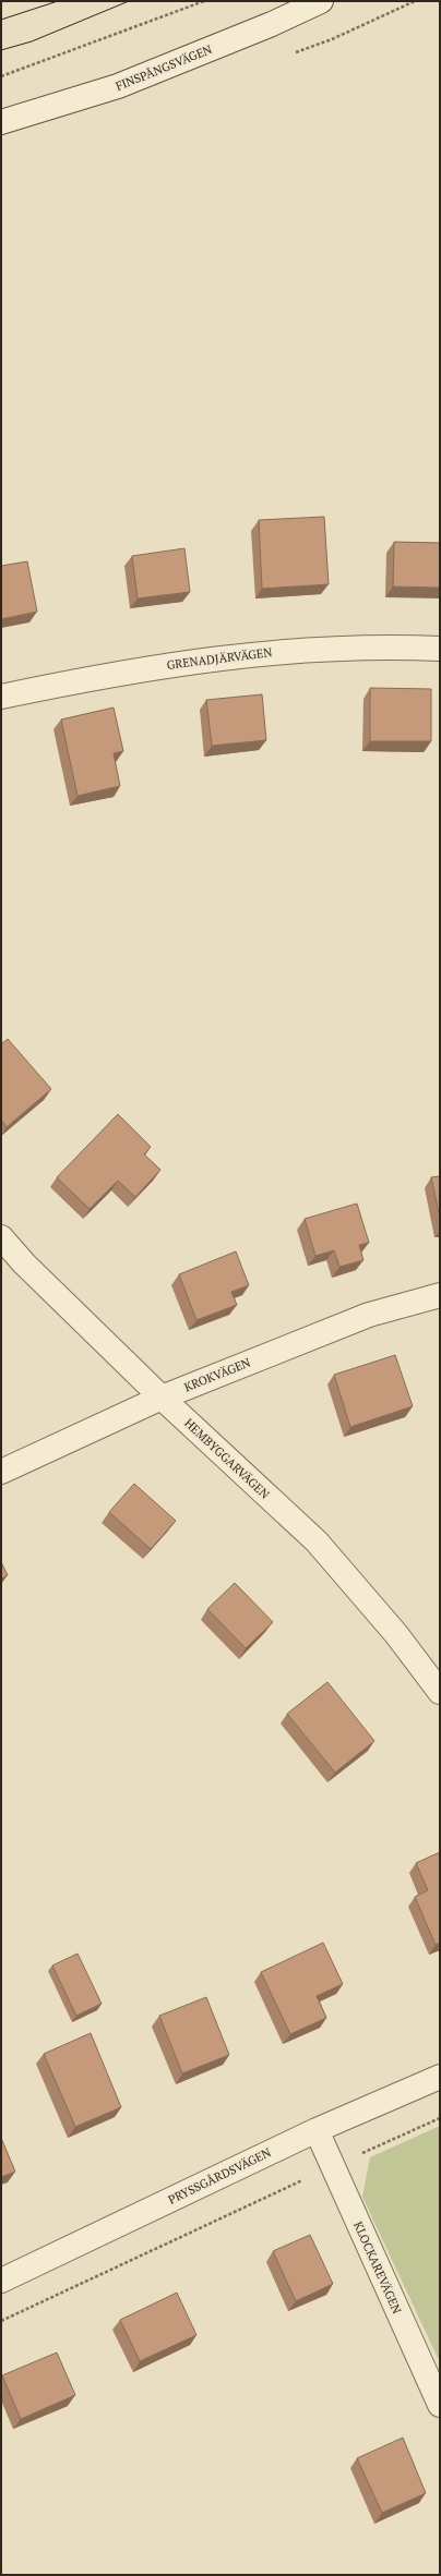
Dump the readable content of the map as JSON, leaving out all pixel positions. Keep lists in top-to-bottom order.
{
  "streets": {
    "street": [
      "FINSPÅNGSVÄGEN",
      "GRENADJÄRVÄGEN",
      "KROKVÄGEN",
      "HEMBYGGARVÄGEN",
      "PRYSSGÅRDSVÄGEN",
      "KLOCKAREVÄGEN"
    ]
  },
  "crossings": [
    ["KROKVÄGEN", "HEMBYGGARVÄGEN"],
    ["PRYSSGÅRDSVÄGEN", "KLOCKAREVÄGEN"]
  ]
}
